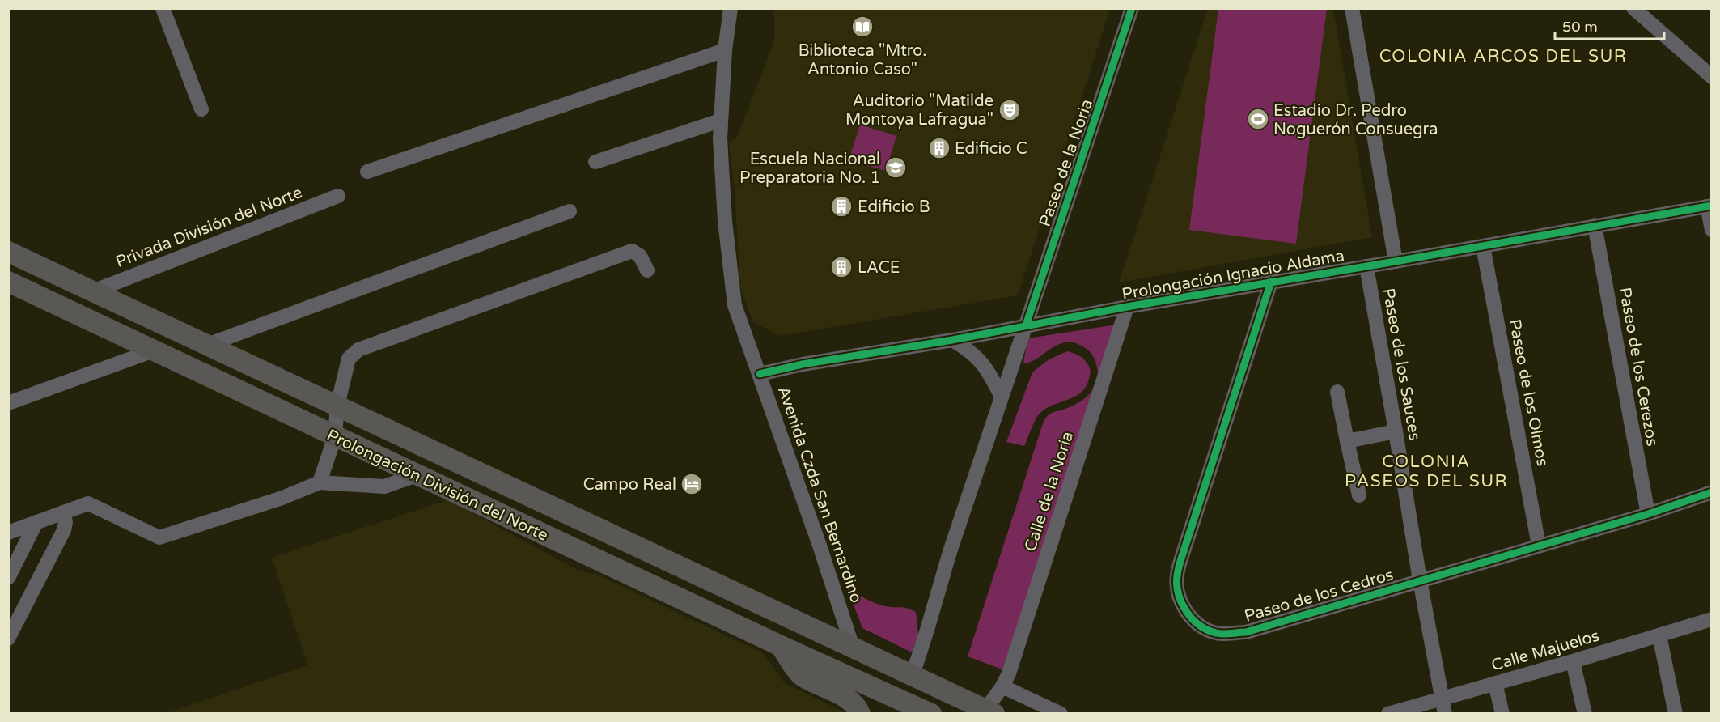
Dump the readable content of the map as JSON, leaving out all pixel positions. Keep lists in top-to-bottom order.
{
  "streets": {
    "main road": ["Prolongación División del Norte"],
    "street": [
      "Paseo de la Noria",
      "Privada División del Norte",
      "Prolongación Ignacio Aldama",
      "Paseo de los Sauces",
      "Paseo de los Cerezos",
      "Paseo de los Olmos",
      "Calle de la Noria",
      "Avenida Czda San Bernardino",
      "Paseo de los Cedros",
      "Calle Majuelos"
    ]
  },
  "crossings": [
    ["Paseo de la Noria", "Prolongación Ignacio Aldama"],
    ["Privada División del Norte", "Prolongación División del Norte"],
    ["Prolongación Ignacio Aldama", "Paseo de los Sauces"],
    ["Prolongación Ignacio Aldama", "Paseo de los Cerezos"],
    ["Prolongación Ignacio Aldama", "Paseo de los Olmos"],
    ["Prolongación Ignacio Aldama", "Calle de la Noria"],
    ["Prolongación Ignacio Aldama", "Avenida Czda San Bernardino"],
    ["Prolongación Ignacio Aldama", "Paseo de los Cedros"],
    ["Paseo de los Sauces", "Paseo de los Cedros"],
    ["Paseo de los Sauces", "Calle Majuelos"],
    ["Paseo de los Cerezos", "Paseo de los Cedros"],
    ["Paseo de los Olmos", "Paseo de los Cedros"],
    ["Prolongación División del Norte", "Calle de la Noria"],
    ["Prolongación División del Norte", "Avenida Czda San Bernardino"]
  ],
  "districts": ["COLONIA ARCOS DEL SUR", "COLONIA PASEOS DEL SUR"],
  "places": {
    "library": ["Biblioteca \"Mtro. Antonio Caso\""],
    "theatre": ["Auditorio \"Matilde Montoya Lafragua\""],
    "sports": ["Estadio Dr. Pedro Noguerón Consuegra"],
    "building": ["Edificio C", "Edificio B", "LACE"],
    "school or university": ["Escuela Nacional Preparatoria No. 1"],
    "hotel": ["Campo Real"]
  },
  "scale_bar": "50 m"
}
